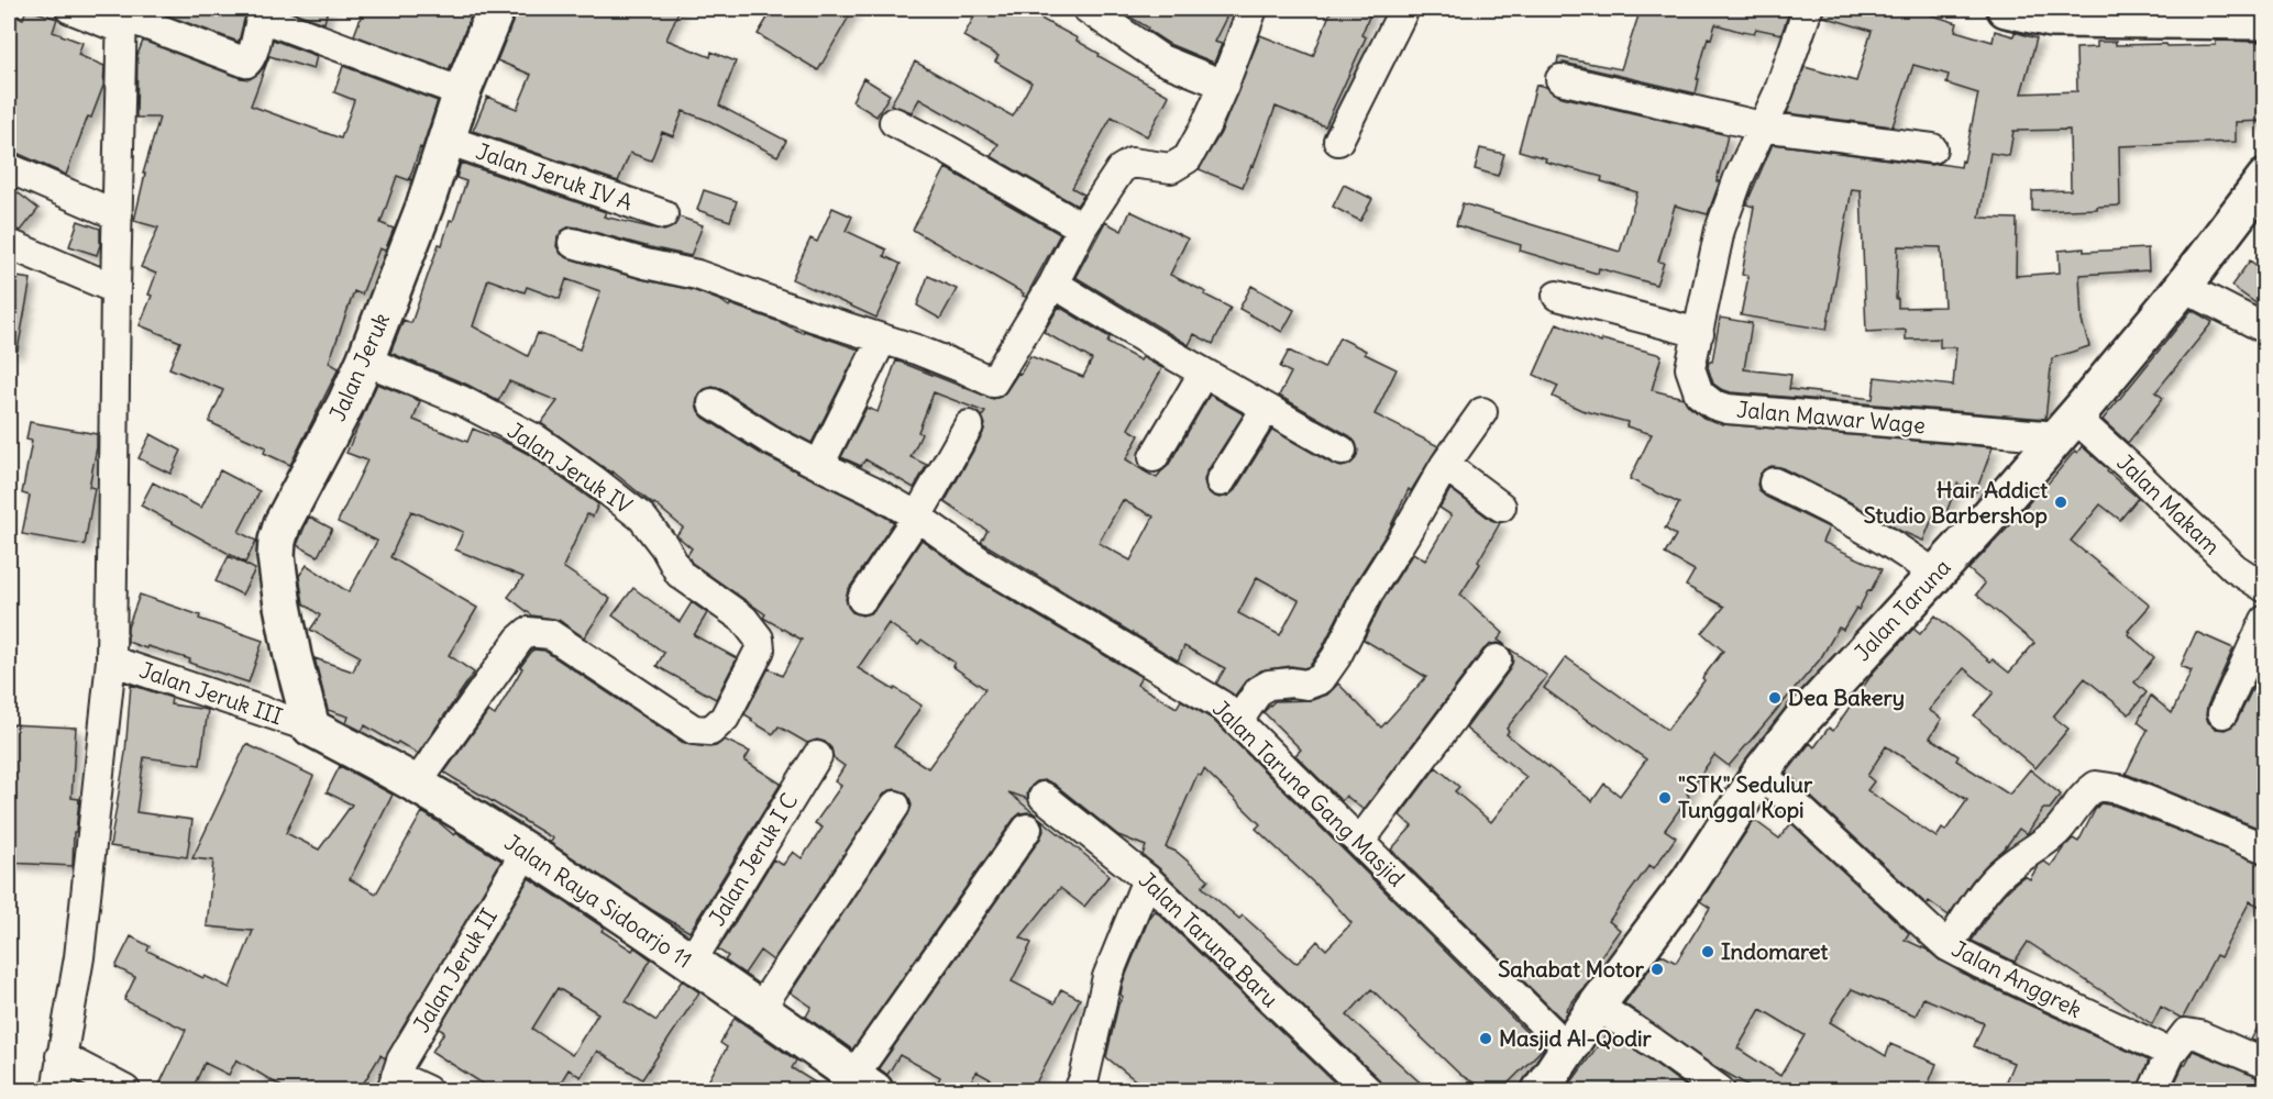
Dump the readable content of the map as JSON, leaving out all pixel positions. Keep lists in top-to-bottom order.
{
  "streets": {
    "street": [
      "Jalan Jeruk IV A",
      "Jalan Jeruk",
      "Jalan Mawar Wage",
      "Jalan Jeruk IV",
      "Jalan Makam",
      "Jalan Taruna",
      "Jalan Jeruk III",
      "Jalan Taruna Gang Masjid",
      "Jalan Jeruk I C",
      "Jalan Raya Sidoarjo 11",
      "Jalan Taruna Baru",
      "Jalan Jeruk II",
      "Jalan Anggrek"
    ]
  },
  "crossings": [
    ["Jalan Jeruk IV A", "Jalan Jeruk"],
    ["Jalan Jeruk", "Jalan Jeruk IV"],
    ["Jalan Jeruk", "Jalan Jeruk III"],
    ["Jalan Jeruk", "Jalan Raya Sidoarjo 11"],
    ["Jalan Mawar Wage", "Jalan Makam"],
    ["Jalan Mawar Wage", "Jalan Taruna"],
    ["Jalan Jeruk IV", "Jalan Raya Sidoarjo 11"],
    ["Jalan Makam", "Jalan Taruna"],
    ["Jalan Taruna", "Jalan Taruna Gang Masjid"],
    ["Jalan Taruna", "Jalan Anggrek"],
    ["Jalan Jeruk III", "Jalan Raya Sidoarjo 11"],
    ["Jalan Jeruk I C", "Jalan Raya Sidoarjo 11"],
    ["Jalan Raya Sidoarjo 11", "Jalan Jeruk II"]
  ],
  "places": [
    "Hair Addict Studio Barbershop",
    "Dea Bakery",
    "\"STK\" Sedulur Tunggal Kopi",
    "Indomaret",
    "Sahabat Motor",
    "Masjid Al-Qodir"
  ]
}
